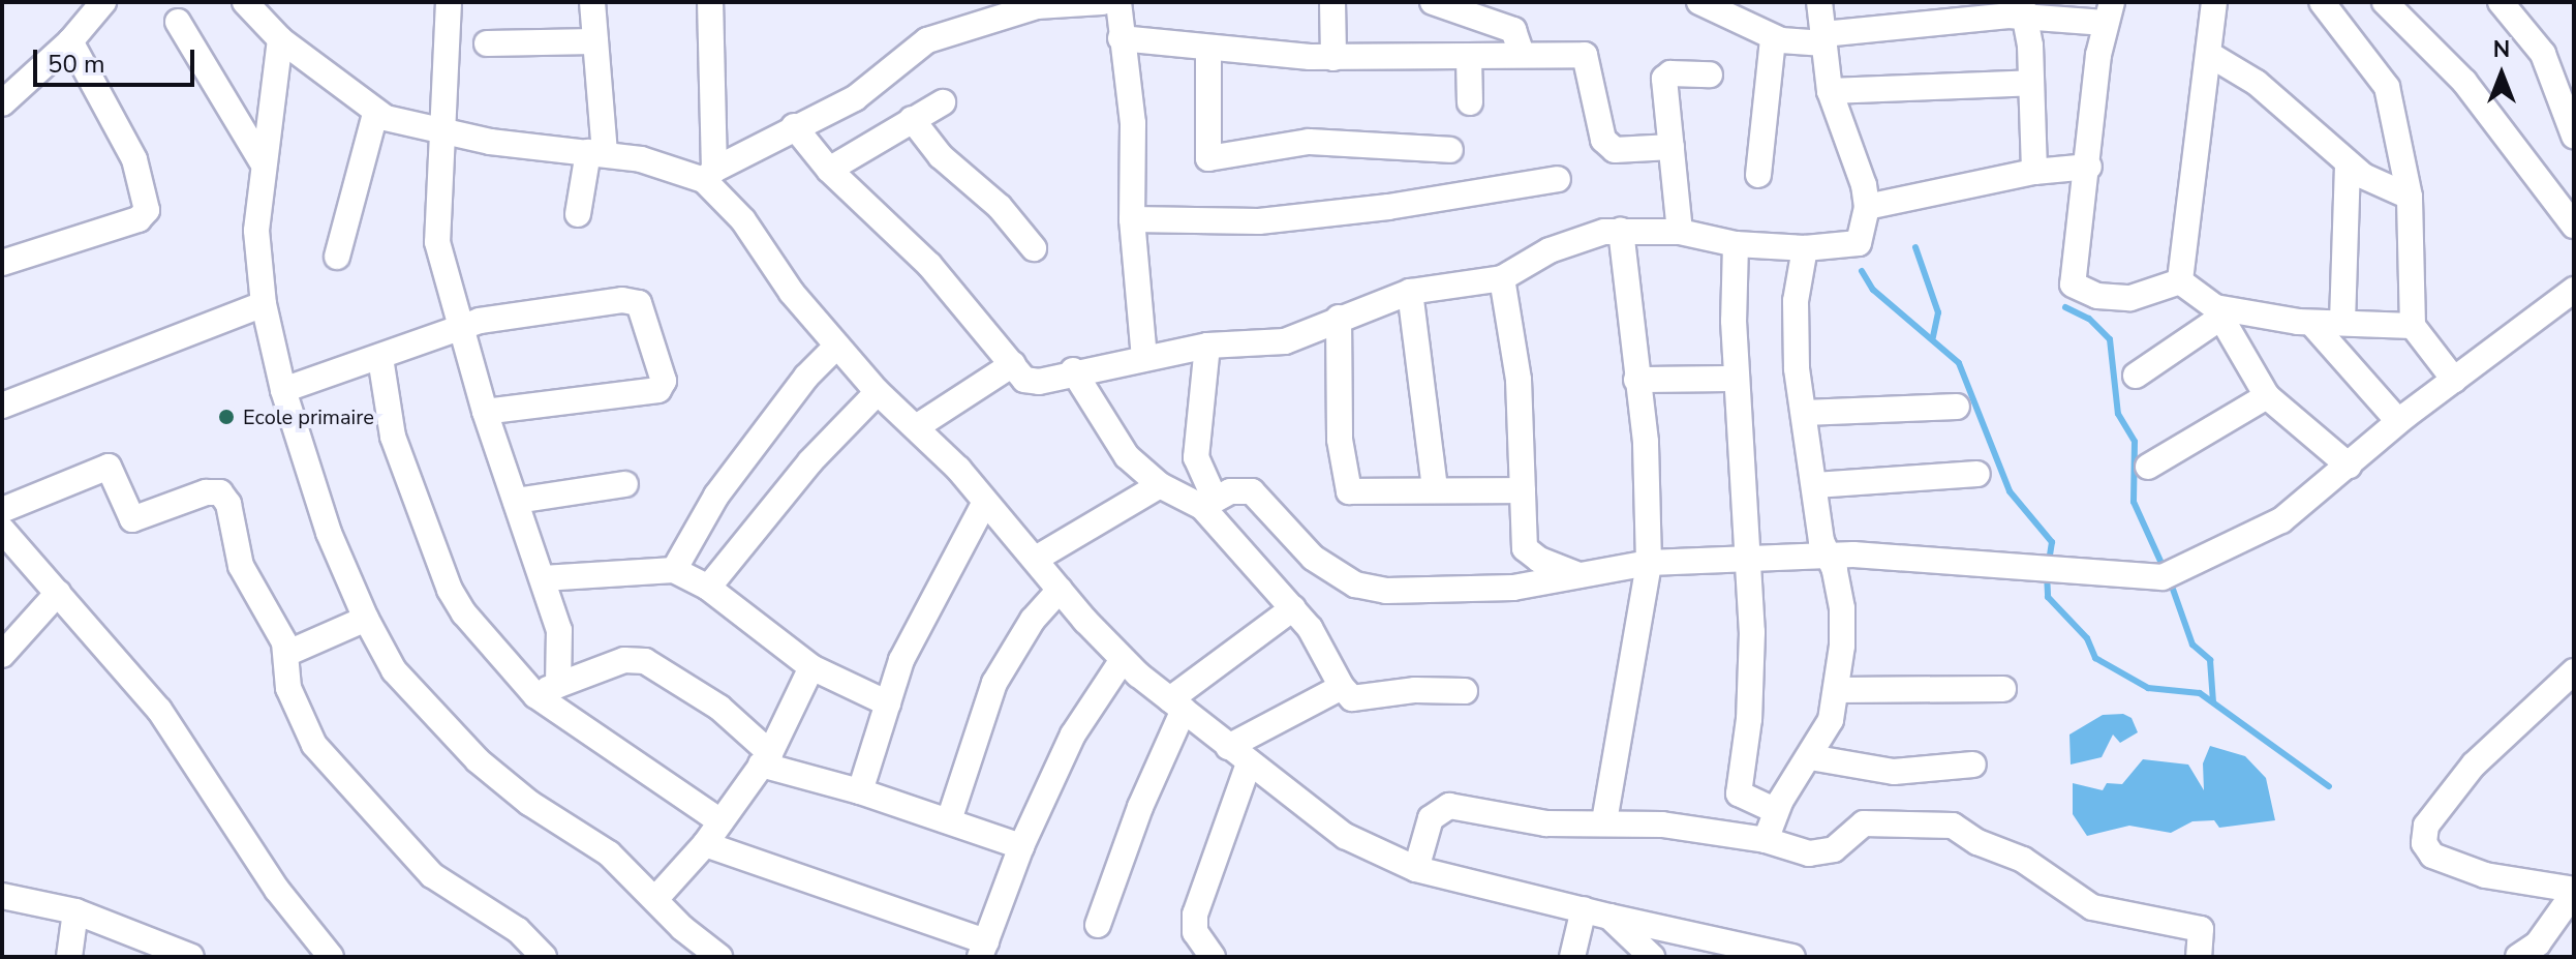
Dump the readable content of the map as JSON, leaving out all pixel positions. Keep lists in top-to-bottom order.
{
  "places": ["Ecole primaire"],
  "scale_bar": "50 m",
  "north": "top"
}
